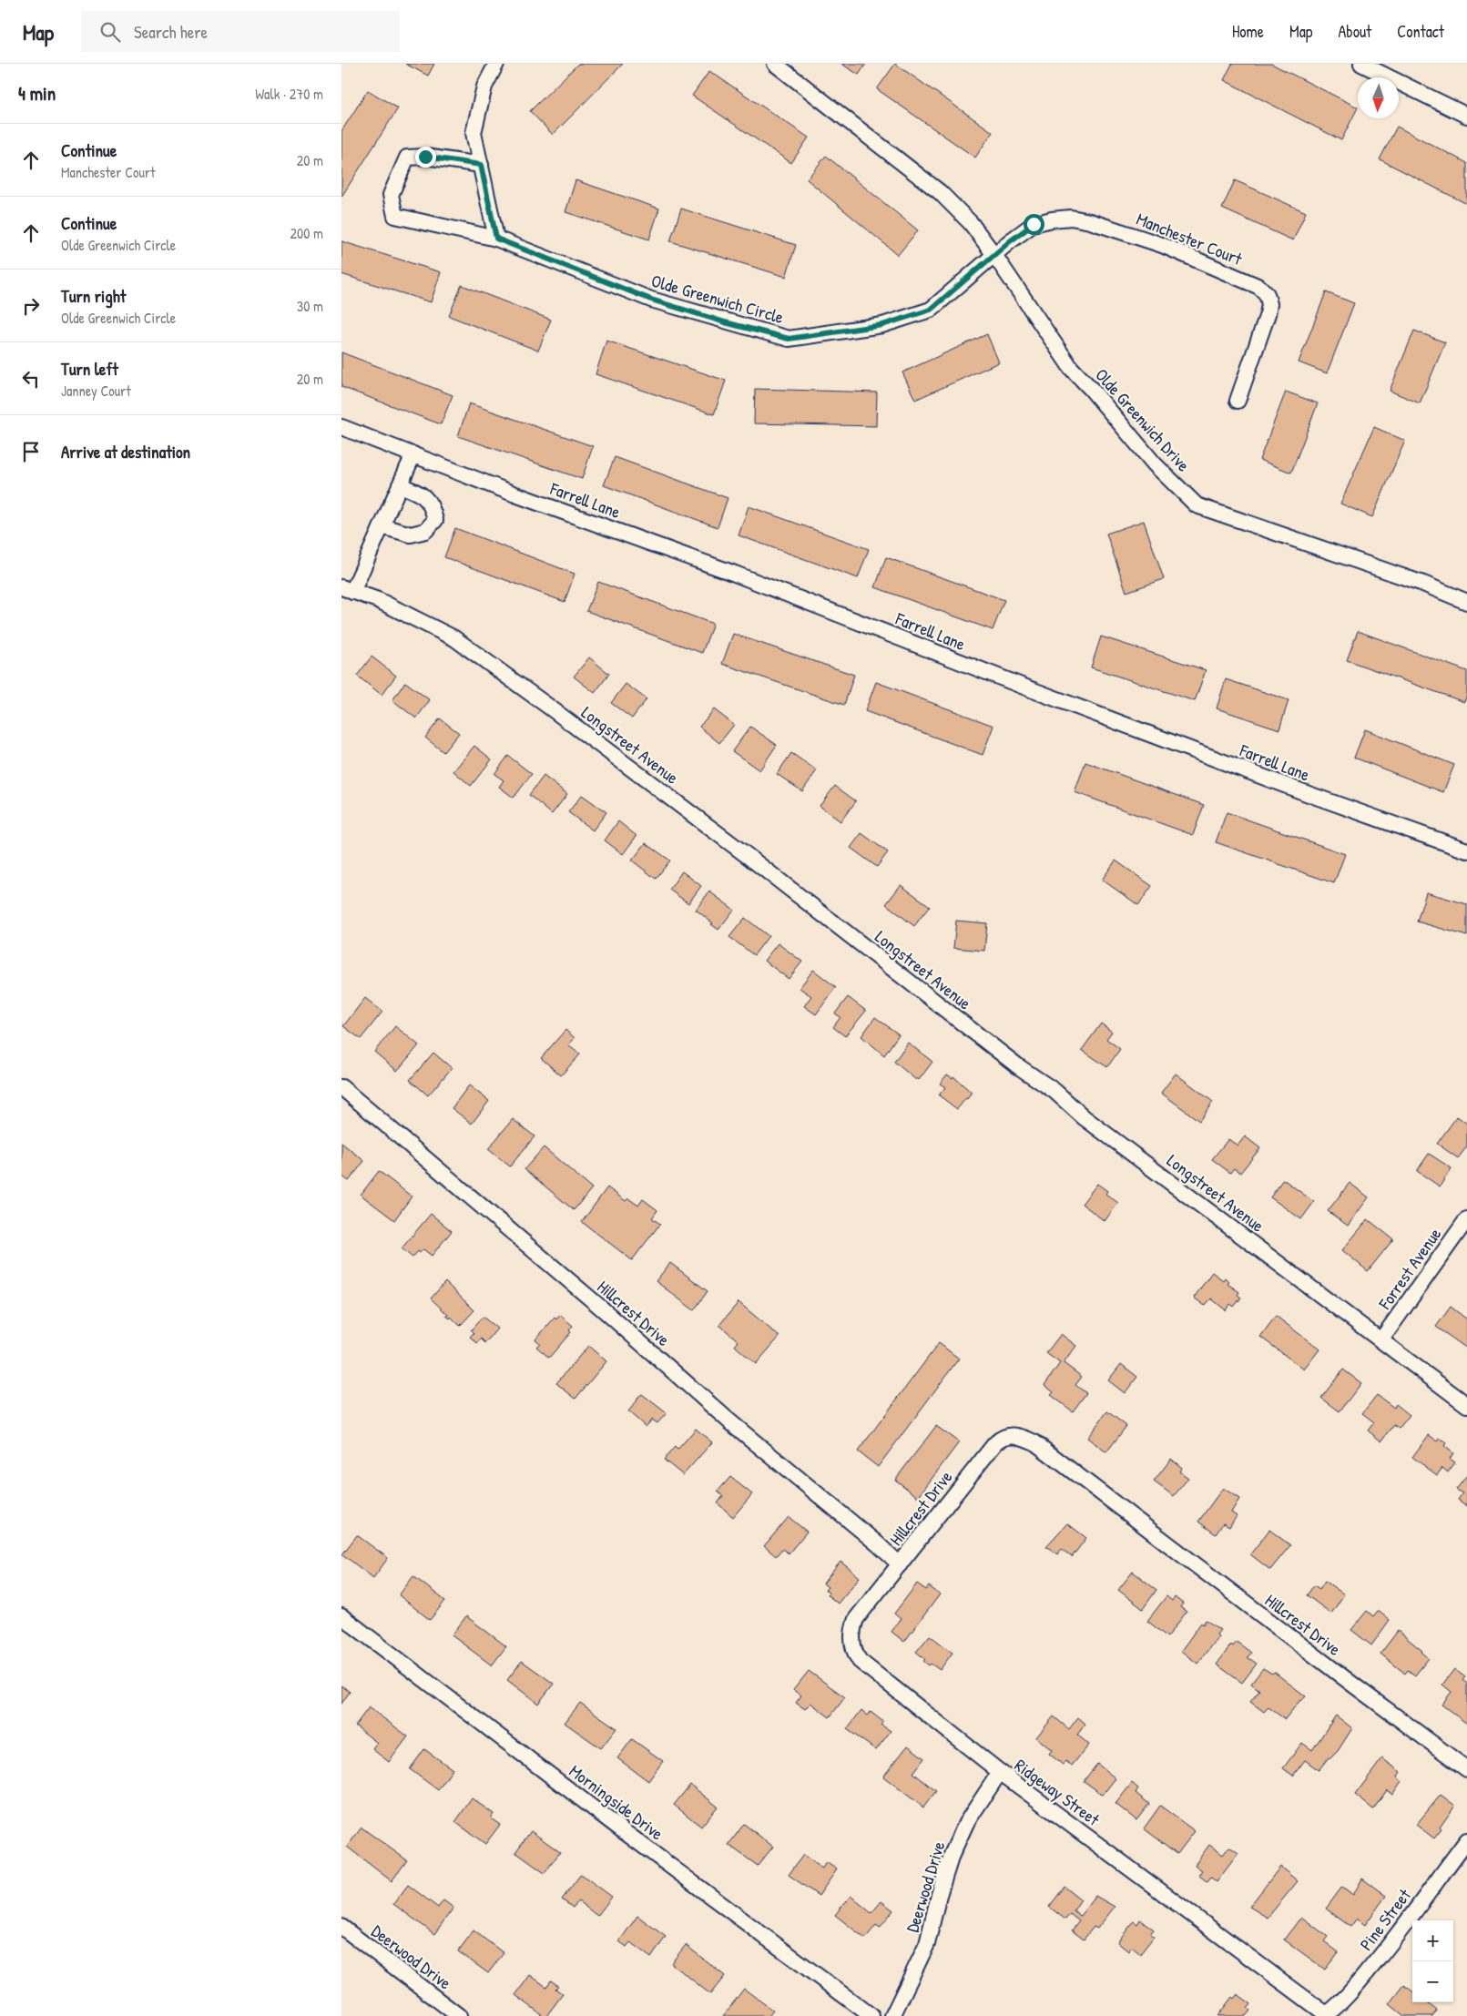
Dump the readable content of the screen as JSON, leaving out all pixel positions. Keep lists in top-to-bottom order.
{
  "streets": {
    "street": [
      "Manchester Court",
      "Olde Greenwich Circle",
      "Olde Greenwich Drive",
      "Farrell Lane",
      "Longstreet Avenue",
      "Forrest Avenue",
      "Hillcrest Drive",
      "Ridgeway Street",
      "Morningside Drive",
      "Deerwood Drive",
      "Pine Street"
    ]
  },
  "crossings": [
    ["Manchester Court", "Olde Greenwich Circle"],
    ["Manchester Court", "Olde Greenwich Drive"],
    ["Olde Greenwich Circle", "Olde Greenwich Drive"],
    ["Longstreet Avenue", "Forrest Avenue"],
    ["Hillcrest Drive", "Ridgeway Street"],
    ["Ridgeway Street", "Deerwood Drive"],
    ["Ridgeway Street", "Pine Street"]
  ],
  "north": "bottom",
  "page": {
    "header": "Map",
    "search": "Search here",
    "nav": [
      "Home",
      "Map",
      "About",
      "Contact"
    ],
    "heading": ["4 min", "Walk · 270 m"],
    "list": [
      ["Continue", "Manchester Court", "20 m"],
      ["Continue", "Olde Greenwich Circle", "200 m"],
      ["Turn right", "Olde Greenwich Circle", "30 m"],
      ["Turn left", "Janney Court", "20 m"],
      "Arrive at destination"
    ],
    "map_buttons": ["+", "−"]
  }
}
